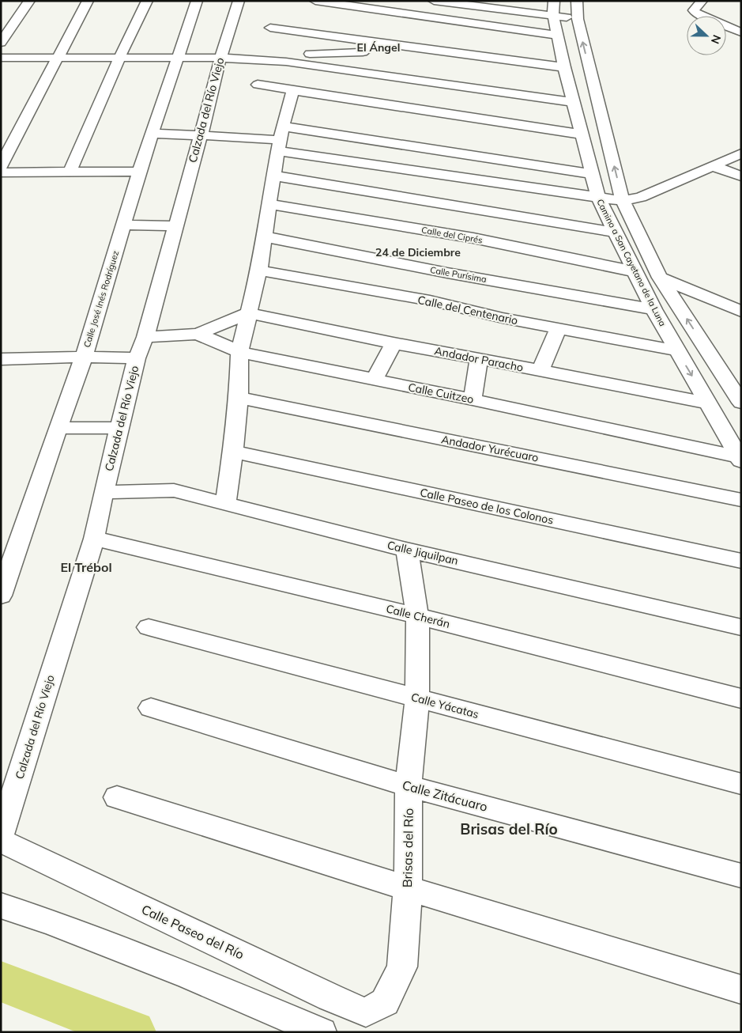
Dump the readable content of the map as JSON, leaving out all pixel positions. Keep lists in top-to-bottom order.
{
  "streets": {
    "street": [
      "Calzada del Río Viejo",
      "Calle del Ciprés",
      "Camino a San Cayetano de la Luna",
      "Calle Purísima",
      "Calle José Inés Rodríguez",
      "Calle del Centenario",
      "Andador Paracho",
      "Calle Cuitzeo",
      "Andador Yurécuaro",
      "Calle Paseo de los Colonos",
      "Calle Jiquilpan",
      "Calle Cherán",
      "Calle Yácatas",
      "Calle Zitácuaro",
      "Brisas del Río",
      "Calle Paseo del Río"
    ]
  },
  "crossings": [
    ["Calzada del Río Viejo", "Calle Cuitzeo"],
    ["Calzada del Río Viejo", "Calle Jiquilpan"],
    ["Calzada del Río Viejo", "Calle Cherán"],
    ["Calle del Ciprés", "Camino a San Cayetano de la Luna"],
    ["Camino a San Cayetano de la Luna", "Calle Purísima"],
    ["Camino a San Cayetano de la Luna", "Calle del Centenario"],
    ["Camino a San Cayetano de la Luna", "Andador Paracho"],
    ["Camino a San Cayetano de la Luna", "Calle Cuitzeo"],
    ["Calle Jiquilpan", "Brisas del Río"],
    ["Calle Cherán", "Brisas del Río"],
    ["Calle Yácatas", "Brisas del Río"],
    ["Calle Zitácuaro", "Brisas del Río"],
    ["Brisas del Río", "Calle Paseo del Río"]
  ],
  "districts": [
    "El Ángel",
    "24 de Diciembre",
    "El Trébol",
    "Brisas del Río"
  ],
  "north": "right"
}
